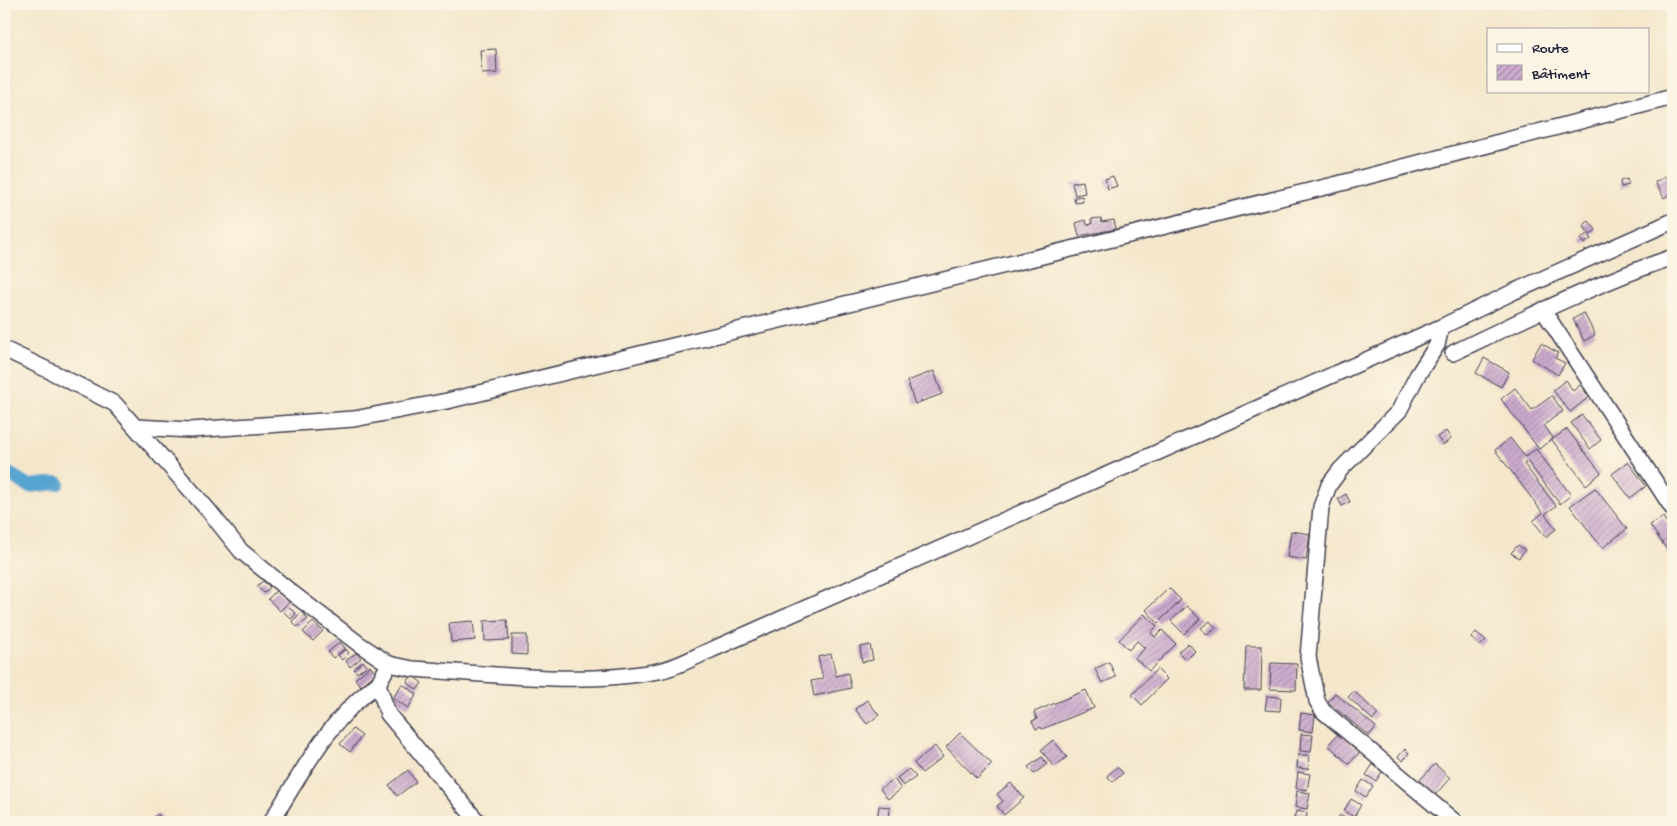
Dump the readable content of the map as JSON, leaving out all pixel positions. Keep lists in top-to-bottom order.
{
  "legend": ["Route", "Bâtiment"]
}
